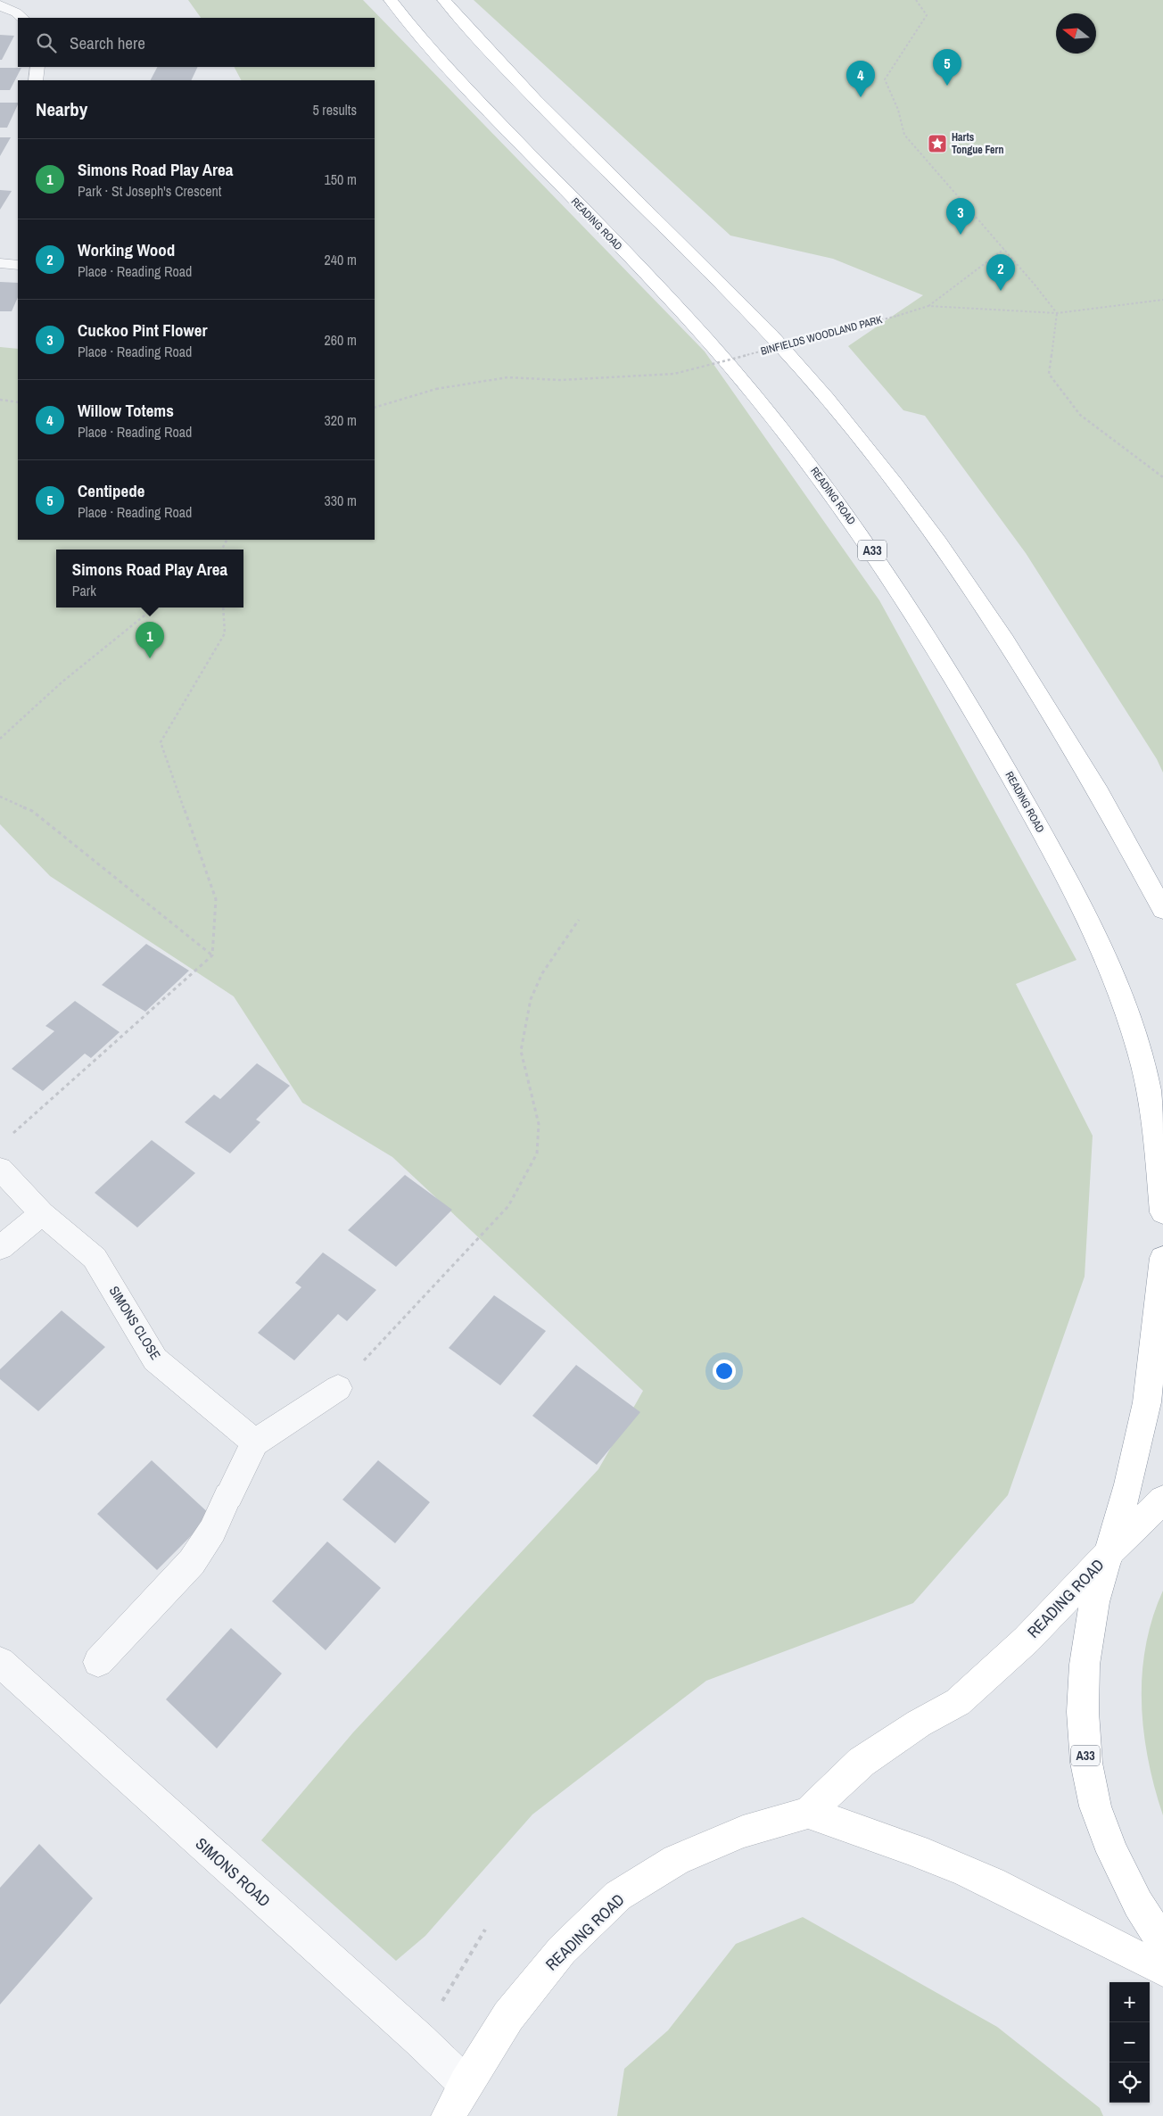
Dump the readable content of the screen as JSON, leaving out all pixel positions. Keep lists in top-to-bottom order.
{
  "streets": {
    "main road": ["READING ROAD", "A33"],
    "street": ["SIMONS CLOSE", "SIMONS ROAD"],
    "path": ["BINFIELDS WOODLAND PARK"]
  },
  "crossings": [
    ["READING ROAD", "A33"],
    ["READING ROAD", "SIMONS ROAD"]
  ],
  "places": {
    "place": ["Harts Tongue Fern"]
  },
  "north": "left",
  "page": {
    "search": "Search here",
    "pins": [
      "5",
      "4",
      "3",
      "2",
      "1"
    ],
    "heading": ["Nearby", "5 results"],
    "list": [
      {
        "mark": "1",
        "name": "Simons Road Play Area",
        "note": "Park · St Joseph's Crescent",
        "value": "150 m"
      },
      {
        "mark": "2",
        "name": "Working Wood",
        "note": "Place · Reading Road",
        "value": "240 m"
      },
      {
        "mark": "3",
        "name": "Cuckoo Pint Flower",
        "note": "Place · Reading Road",
        "value": "260 m"
      },
      {
        "mark": "4",
        "name": "Willow Totems",
        "note": "Place · Reading Road",
        "value": "320 m"
      },
      {
        "mark": "5",
        "name": "Centipede",
        "note": "Place · Reading Road",
        "value": "330 m"
      }
    ],
    "popup": ["Simons Road Play Area", "Park"],
    "map_buttons": ["+", "−"]
  }
}
